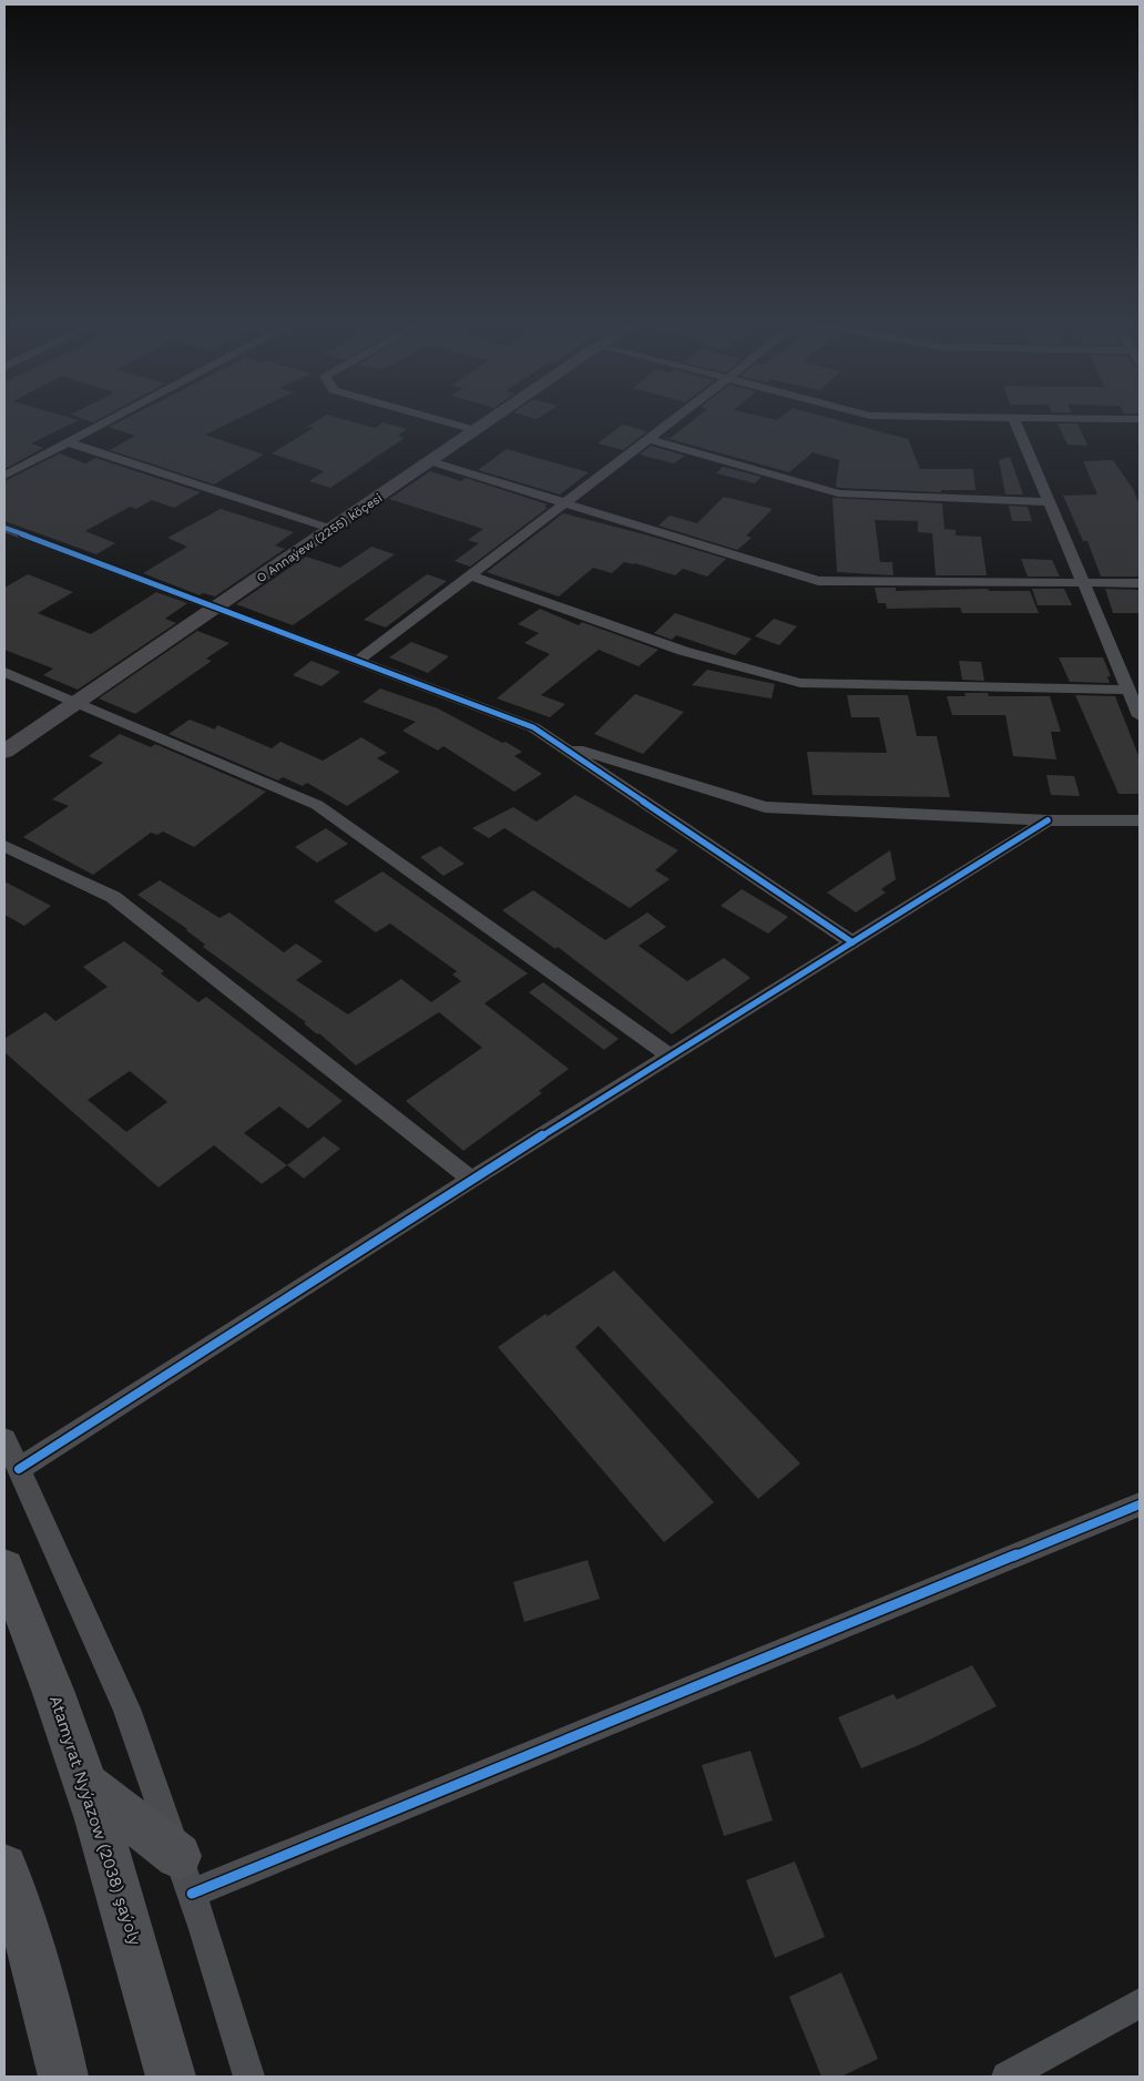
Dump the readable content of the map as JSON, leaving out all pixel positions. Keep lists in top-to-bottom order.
{
  "streets": {
    "main road": ["O Annaýew (2255) köçesi", "Atamyrat Nyýazow (2038) şaýoly"]
  }
}
